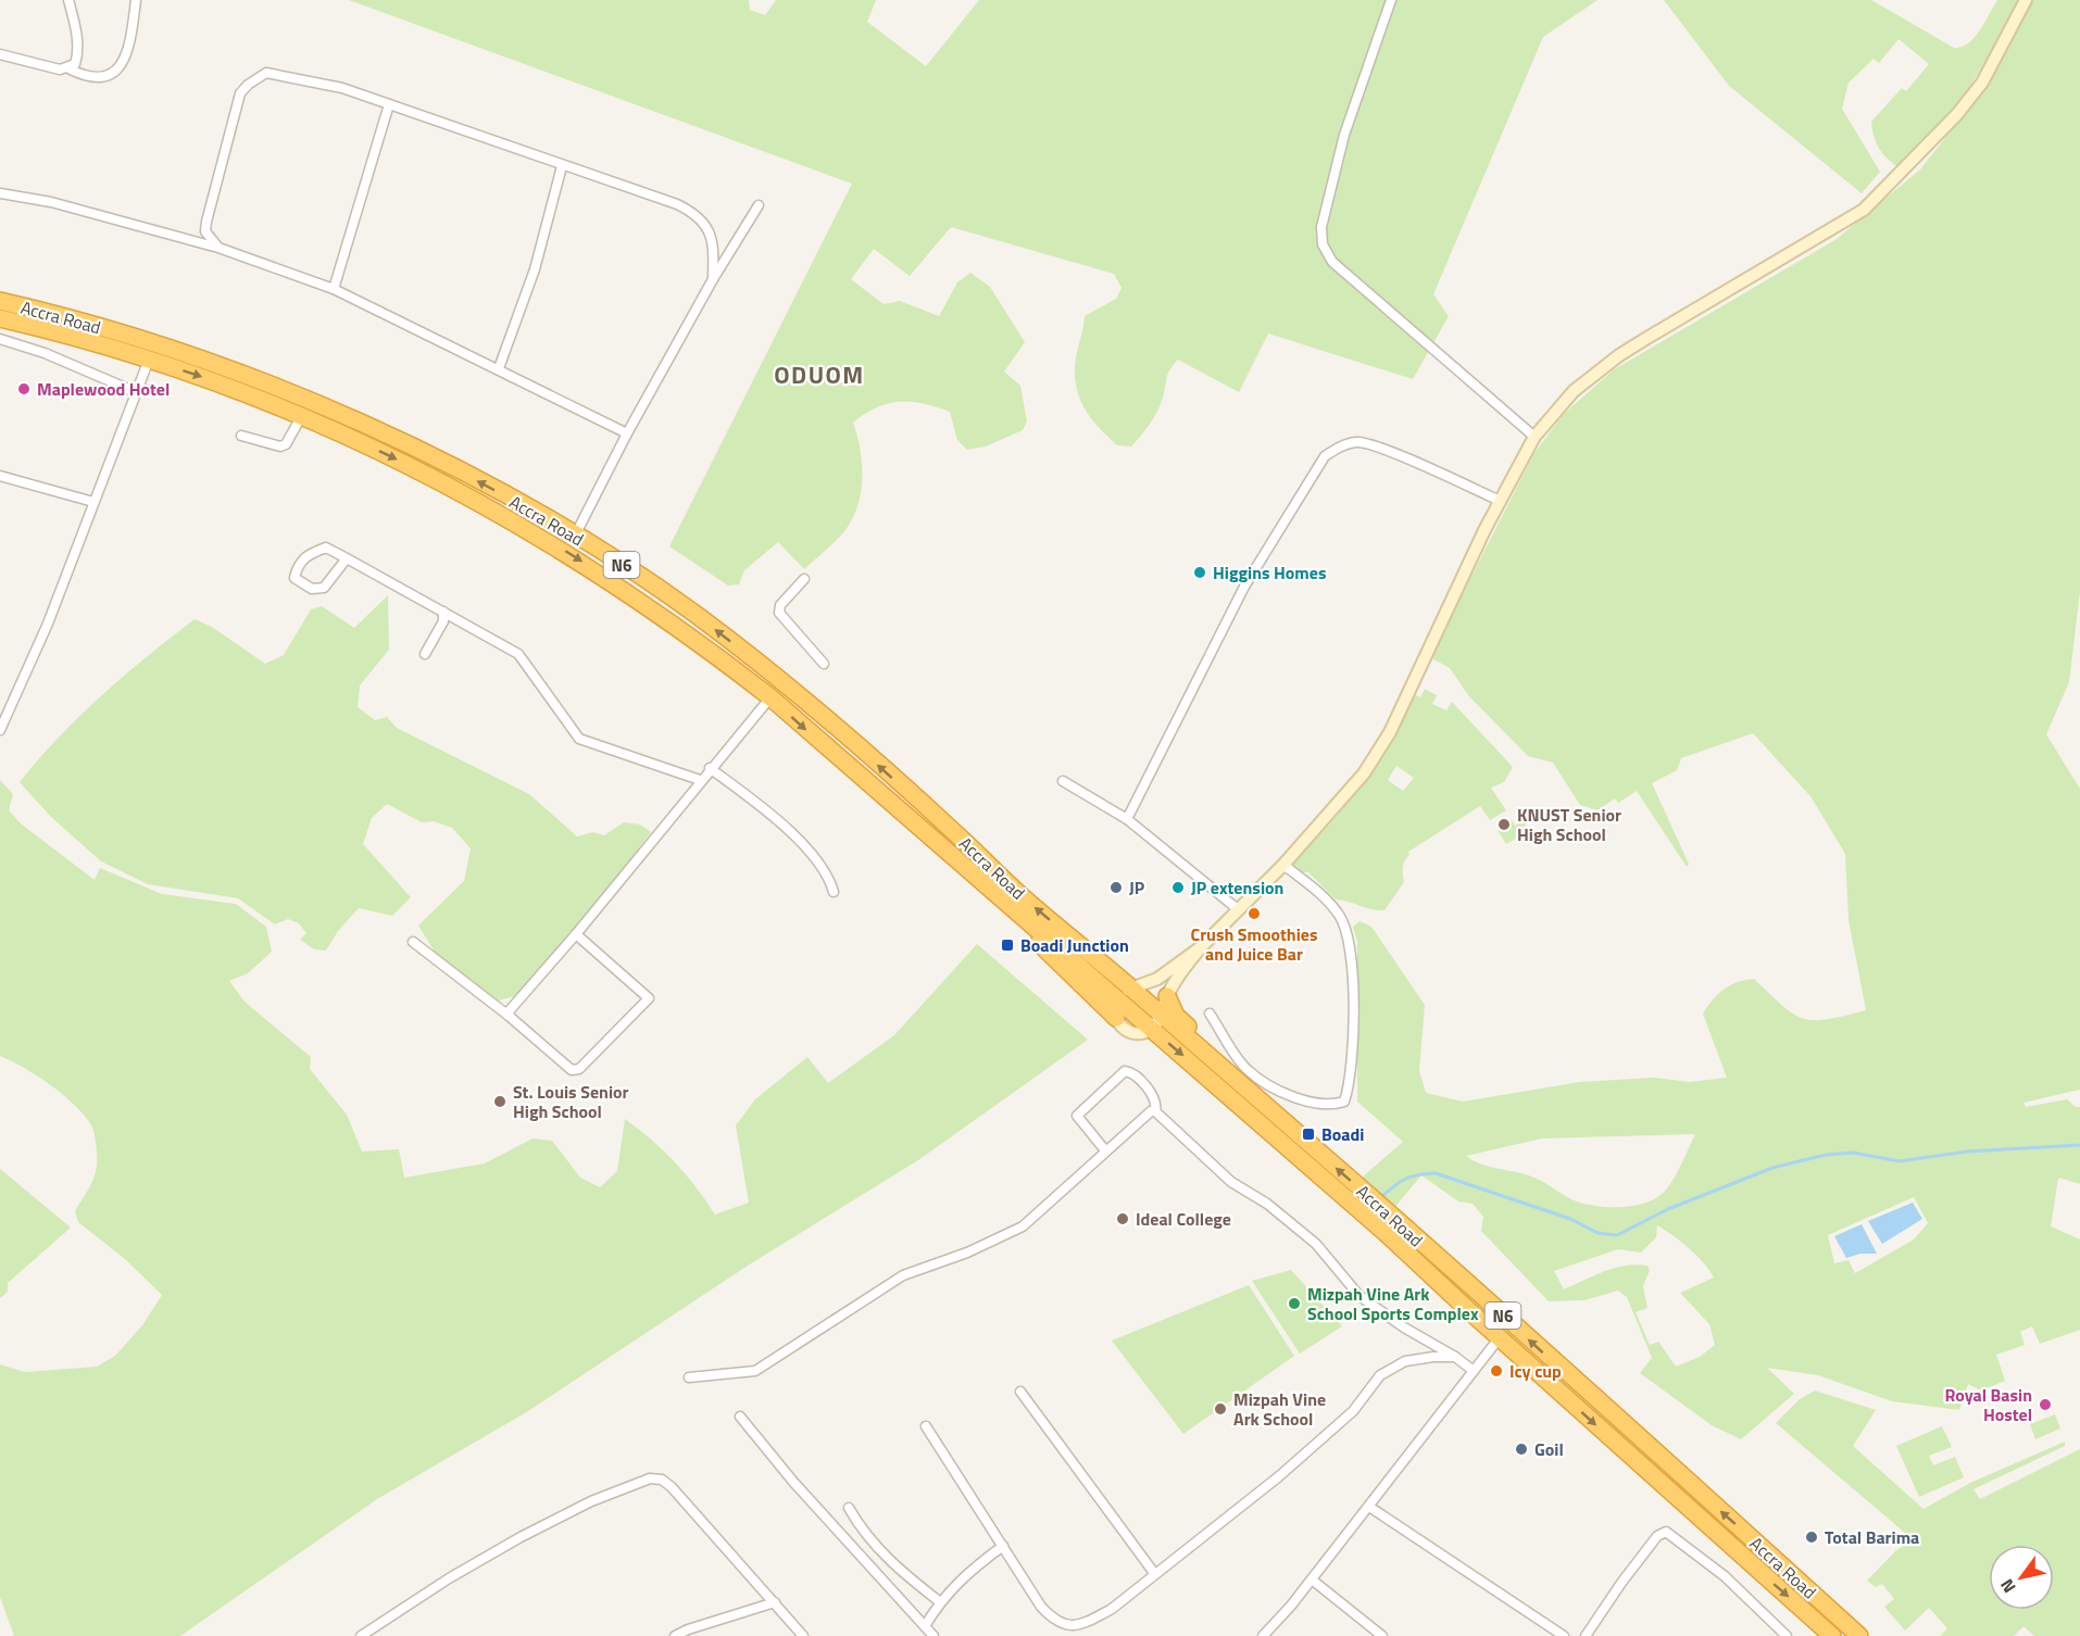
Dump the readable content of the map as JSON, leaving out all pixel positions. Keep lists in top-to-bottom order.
{
  "streets": {
    "highway": ["Accra Road", "N6"]
  },
  "districts": ["ODUOM"],
  "places": {
    "other": [
      "Maplewood Hotel",
      "Higgins Homes",
      "KNUST Senior High School",
      "JP",
      "JP extension",
      "Crush Smoothies and Juice Bar",
      "St. Louis Senior High School",
      "Ideal College",
      "Mizpah Vine Ark School Sports Complex",
      "Icy cup",
      "Royal Basin Hostel",
      "Mizpah Vine Ark School",
      "Goil",
      "Total Barima"
    ],
    "transit": ["Boadi Junction", "Boadi"]
  },
  "north": "bottom left"
}
